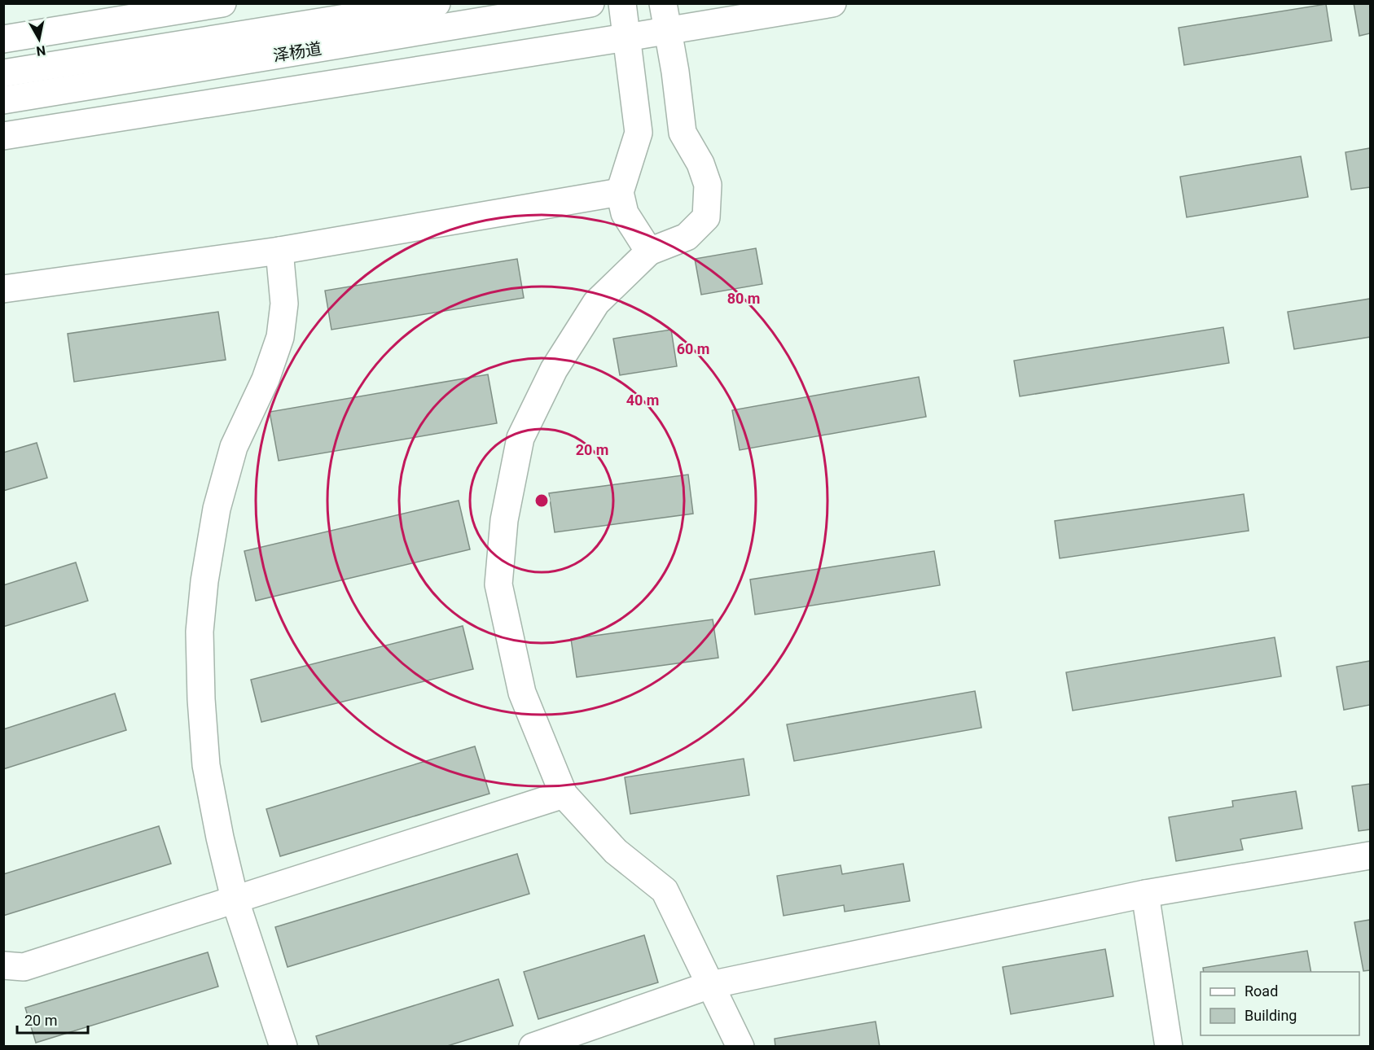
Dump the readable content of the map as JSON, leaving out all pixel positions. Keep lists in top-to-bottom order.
{
  "streets": {
    "street": ["泽杨道"]
  },
  "legend": ["Road", "Building"],
  "scale_bar": "20 m",
  "north": "bottom",
  "rings": [
    "80 m",
    "60 m",
    "40 m",
    "20 m"
  ]
}
